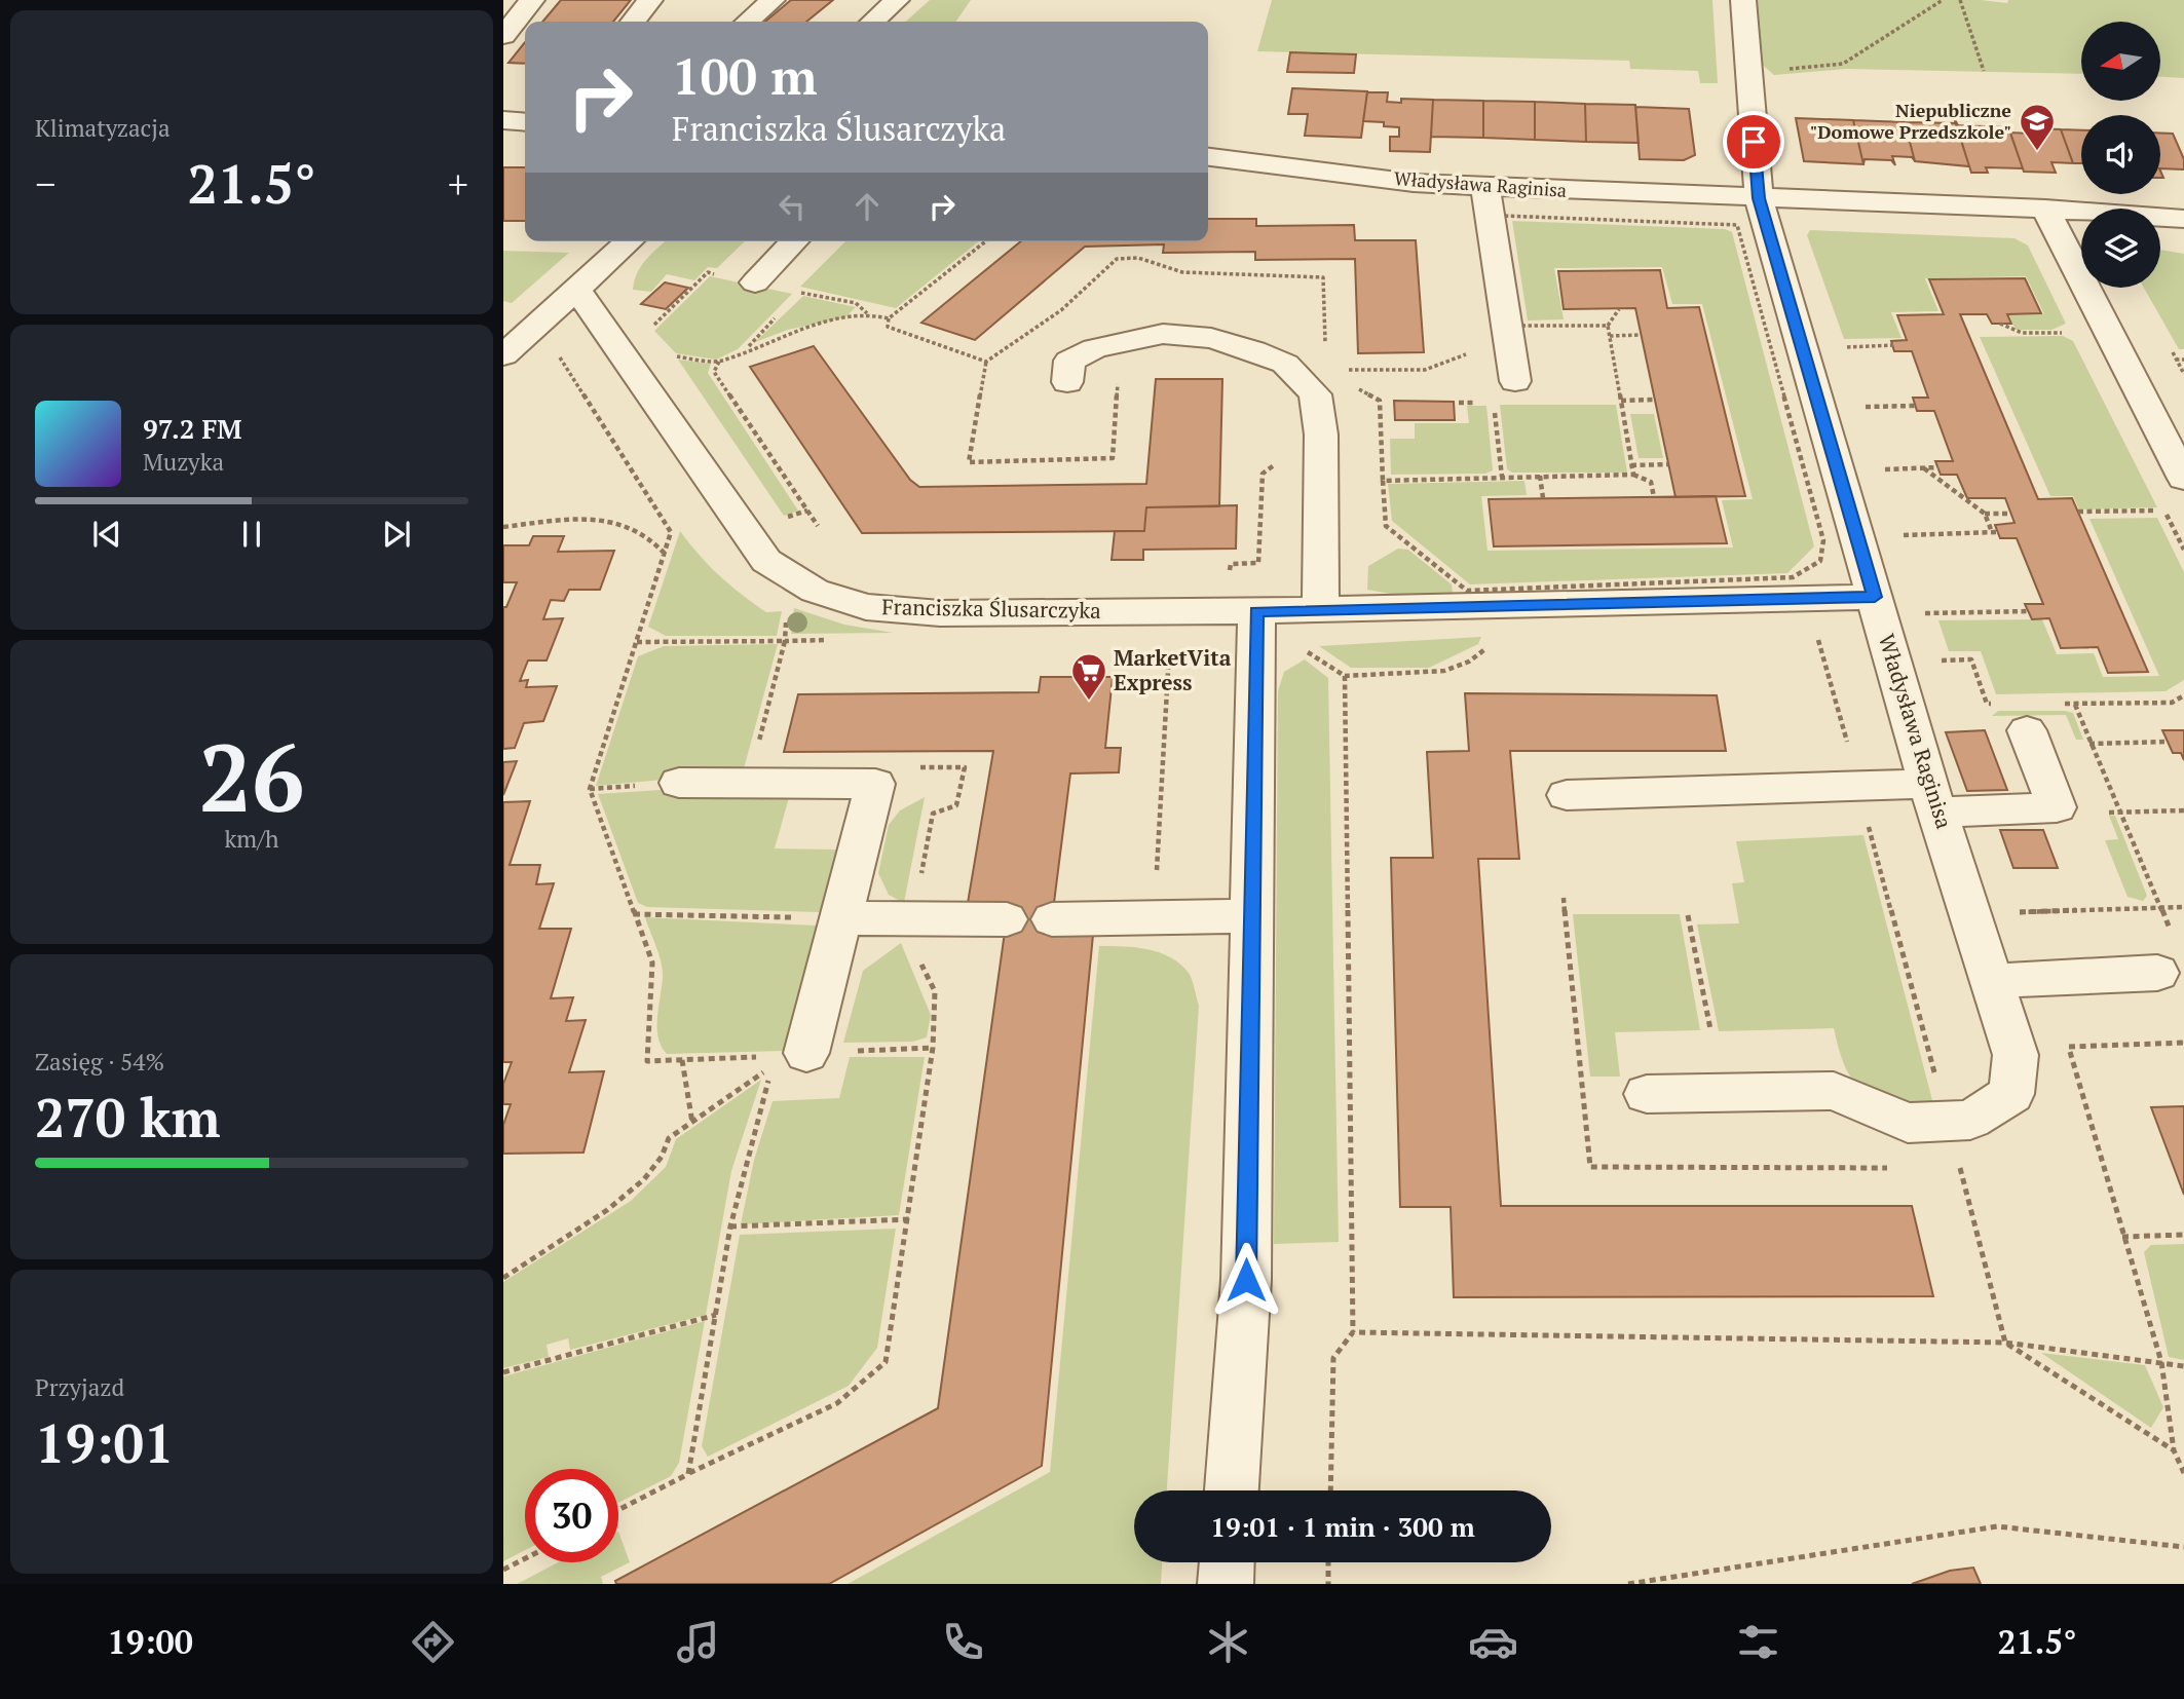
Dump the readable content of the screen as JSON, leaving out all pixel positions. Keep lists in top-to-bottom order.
{
  "streets": {
    "street": ["Władysława Raginisa", "Franciszka Ślusarczyka"]
  },
  "crossings": [
    ["Władysława Raginisa", "Franciszka Ślusarczyka"]
  ],
  "places": {
    "school or university": ["Niepubliczne \"Domowe Przedszkole\""],
    "supermarket": ["MarketVita Express"]
  },
  "north": "left",
  "page": {
    "tile": [
      "Klimatyzacja",
      ["26", "km/h"],
      ["Zasięg · 54%", "270 km"],
      ["Przyjazd", "19:01"]
    ],
    "turn": ["100 m", "Franciszka Ślusarczyka"],
    "heat": ["−", "21.5°", "+"],
    "song": ["97.2 FM", "Muzyka"],
    "limit": "30",
    "trip": "19:01 · 1 min · 300 m",
    "tabs": ["19:00", "21.5°"]
  }
}
